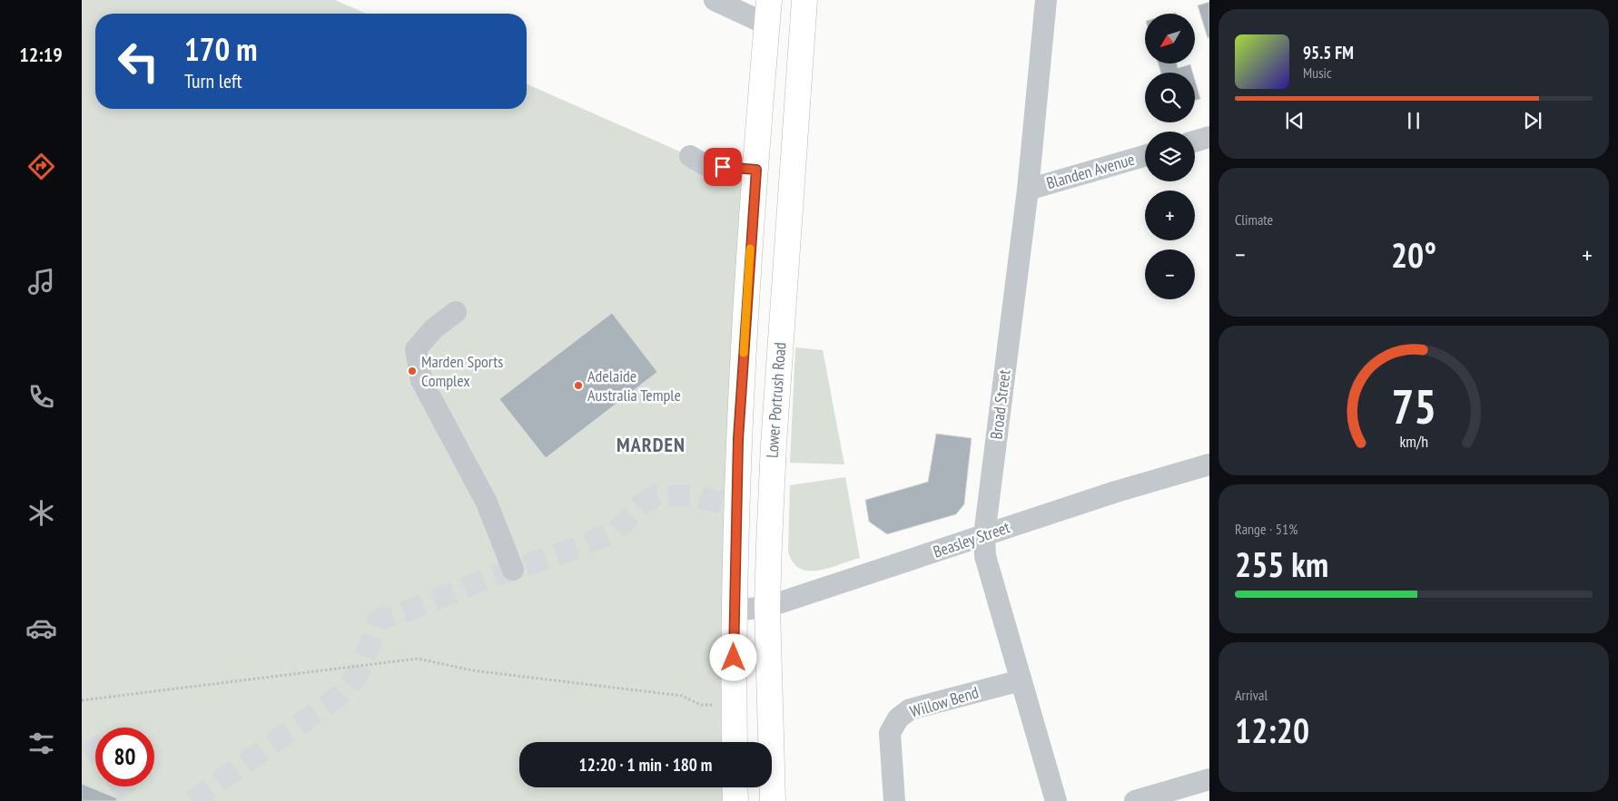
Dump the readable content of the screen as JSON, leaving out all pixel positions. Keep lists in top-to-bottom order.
{
  "streets": {
    "highway": ["Lower Portrush Road"],
    "street": [
      "Blanden Avenue",
      "Broad Street",
      "Beasley Street",
      "Willow Bend"
    ]
  },
  "crossings": [
    ["Blanden Avenue", "Broad Street"],
    ["Lower Portrush Road", "Beasley Street"],
    ["Broad Street", "Beasley Street"],
    ["Broad Street", "Willow Bend"]
  ],
  "districts": ["MARDEN"],
  "places": ["Marden Sports Complex", "Adelaide Australia Temple"],
  "north": "bottom left",
  "page": {
    "tabs": "12:19",
    "map_buttons": ["+", "−"],
    "turn": ["170 m", "Turn left"],
    "song": ["95.5 FM", "Music"],
    "tile": [
      "Climate",
      ["Range · 51%", "255 km"],
      ["Arrival", "12:20"]
    ],
    "heat": ["−", "20°", "+"],
    "limit": "80",
    "trip": "12:20 · 1 min · 180 m",
    "gauge": ["75", "km/h"]
  }
}
